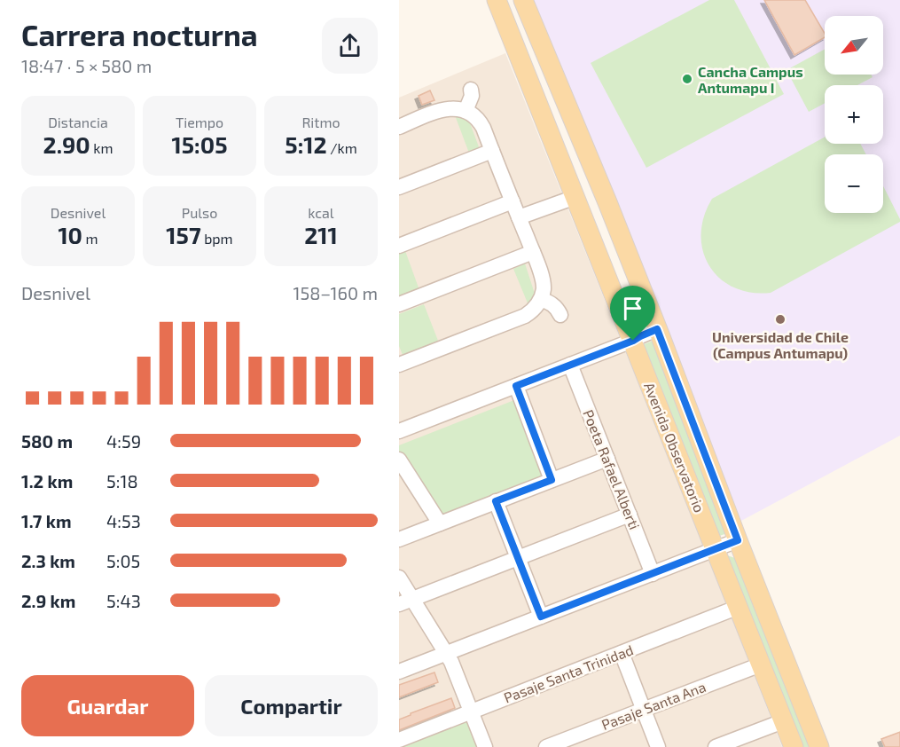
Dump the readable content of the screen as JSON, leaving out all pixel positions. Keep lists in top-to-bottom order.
{
  "streets": {
    "main road": ["Avenida Observatorio"],
    "street": ["Poeta Rafael Alberti", "Pasaje Santa Trinidad", "Pasaje Santa Ana"]
  },
  "crossings": [
    ["Avenida Observatorio", "Pasaje Santa Trinidad"],
    ["Avenida Observatorio", "Pasaje Santa Ana"]
  ],
  "places": ["Cancha Campus Antumapu I", "Universidad de Chile (Campus Antumapu)"],
  "north": "bottom left",
  "page": {
    "heading": ["Carrera nocturna", "18:47 · 5 × 580 m"],
    "map_buttons": ["+", "−"],
    "stats": [
      ["Distancia", "2.90 km"],
      ["Tiempo", "15:05"],
      ["Ritmo", "5:12 /km"],
      ["Desnivel", "10 m"],
      ["Pulso", "157 bpm"],
      ["kcal", "211"]
    ],
    "chart": ["Desnivel", "158–160 m"],
    "list": [
      {
        "name": "580 m",
        "note": "4:59"
      },
      {
        "name": "1.2 km",
        "note": "5:18"
      },
      {
        "name": "1.7 km",
        "note": "4:53"
      },
      {
        "name": "2.3 km",
        "note": "5:05"
      },
      {
        "name": "2.9 km",
        "note": "5:43"
      }
    ],
    "buttons": ["Guardar", "Compartir"]
  }
}
